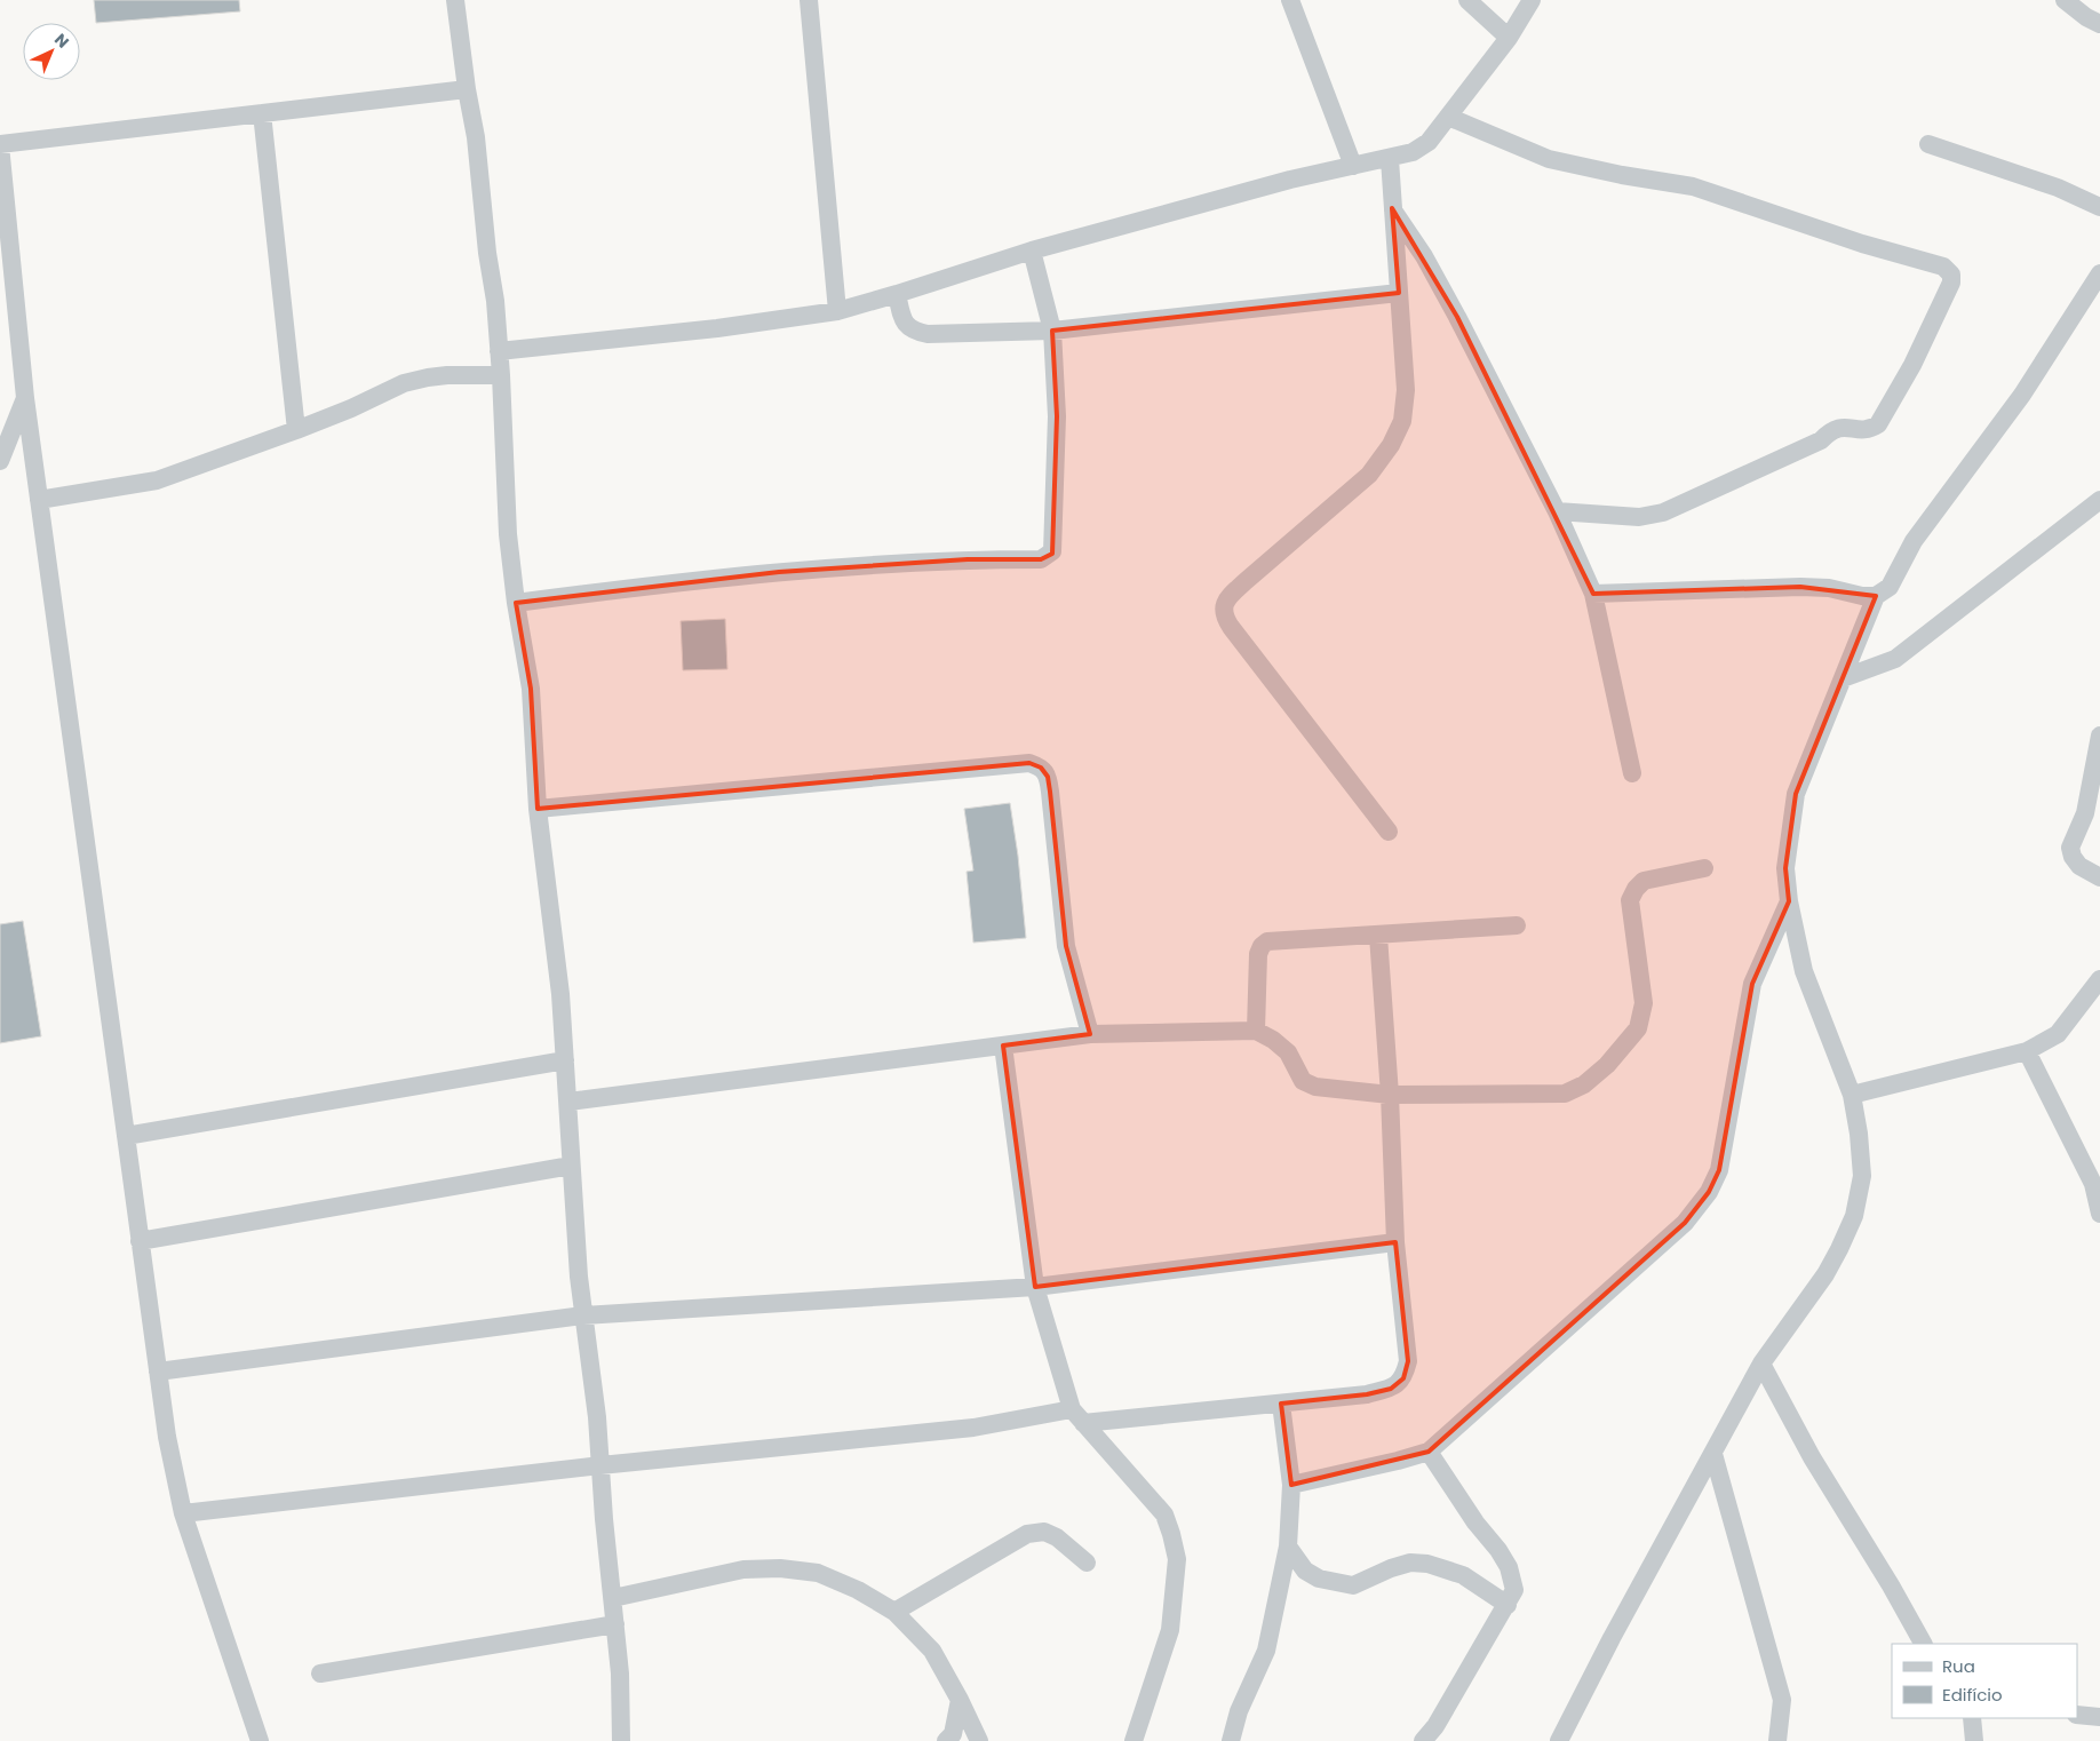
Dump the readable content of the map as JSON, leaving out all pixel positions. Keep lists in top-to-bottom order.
{
  "legend": ["Rua", "Edifício"],
  "north": "top right"
}
